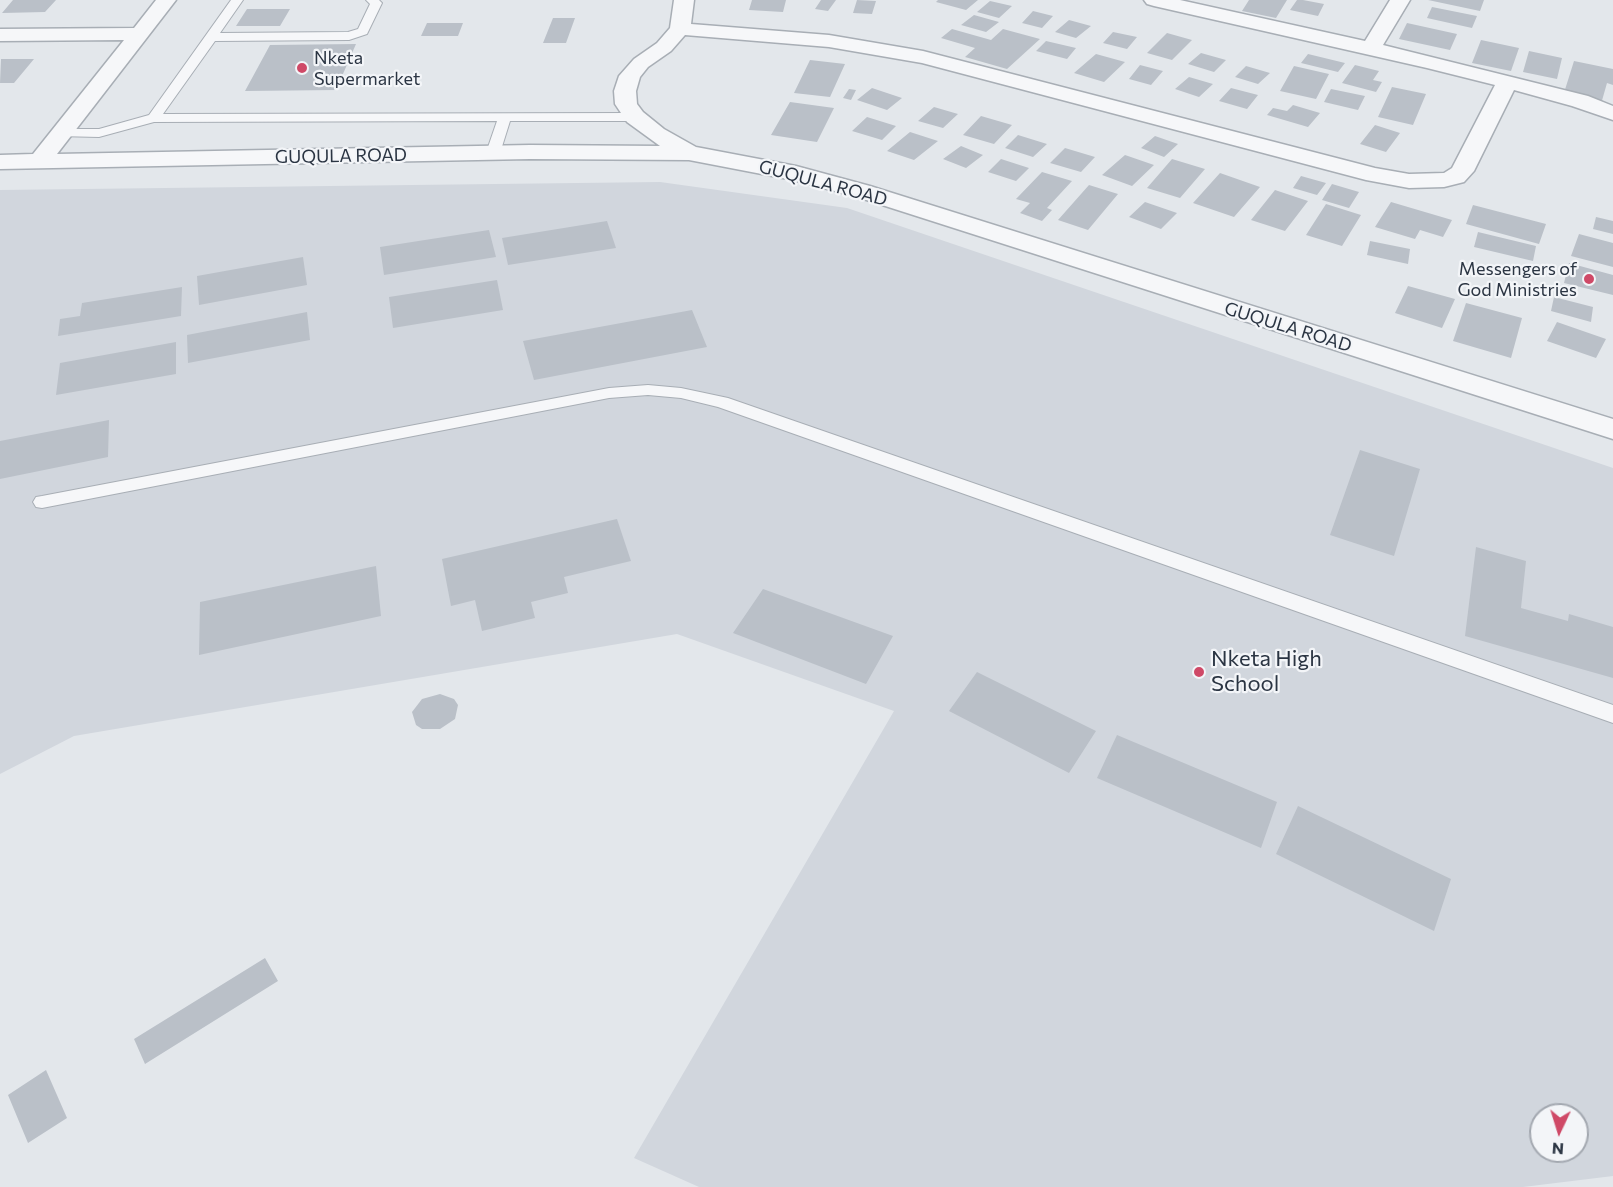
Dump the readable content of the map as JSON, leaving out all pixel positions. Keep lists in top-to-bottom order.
{
  "streets": {
    "street": ["GUQULA ROAD"]
  },
  "places": ["Nketa Supermarket", "Messengers of God Ministries", "Nketa High School"],
  "north": "bottom"
}
